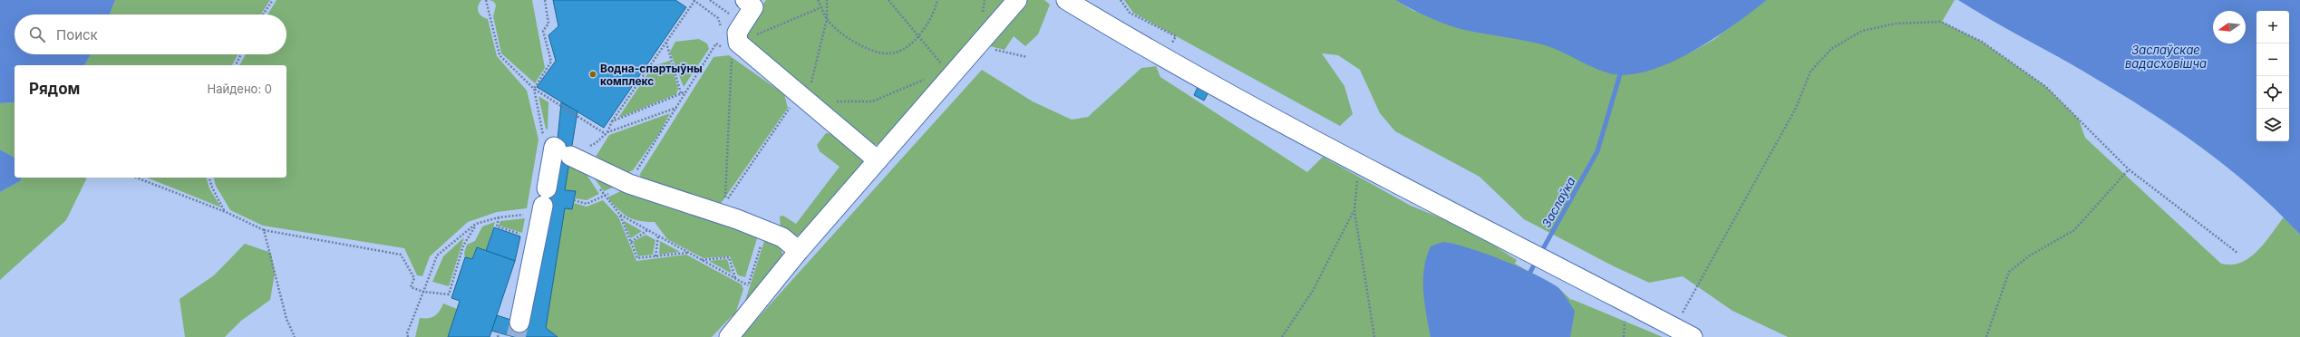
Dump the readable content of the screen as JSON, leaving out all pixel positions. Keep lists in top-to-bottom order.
{
  "water": ["Заслаўскае вадасховішча", "Заслаўка"],
  "places": ["Водна-спартыўны комплекс"],
  "north": "left",
  "page": {
    "map_buttons": ["+", "−"],
    "search": "Поиск",
    "heading": ["Рядом", "Найдено: 0"]
  }
}
